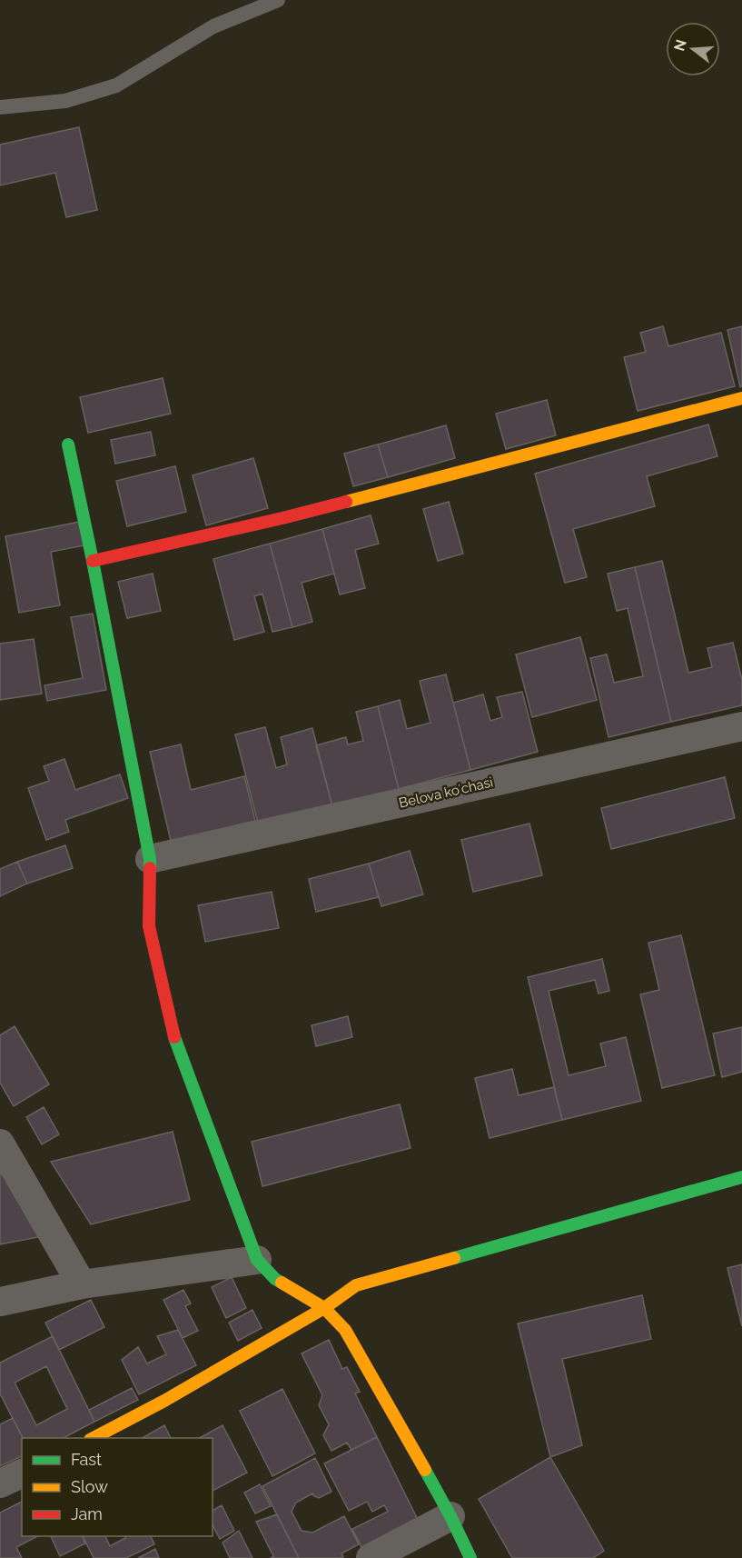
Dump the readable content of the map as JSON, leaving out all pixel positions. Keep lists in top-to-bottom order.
{
  "streets": {
    "street": ["Belova koʻchasi"]
  },
  "legend": ["Fast", "Slow", "Jam"],
  "north": "left"
}
